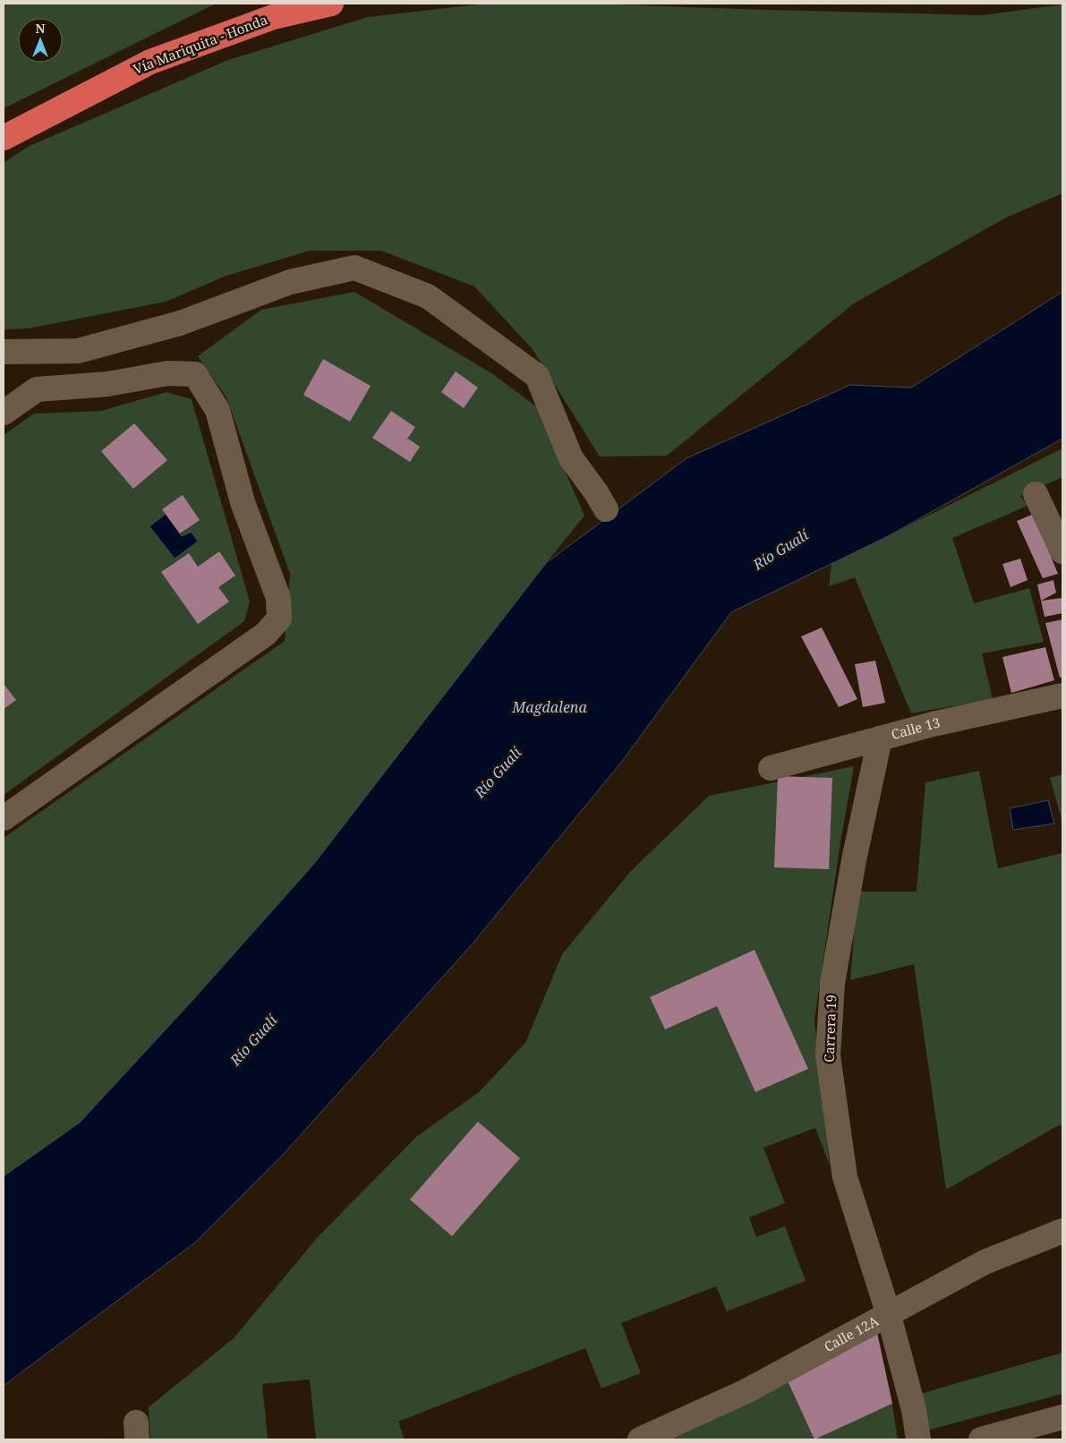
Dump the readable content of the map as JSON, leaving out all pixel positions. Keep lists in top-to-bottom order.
{
  "streets": {
    "highway": ["Vía Mariquita - Honda"],
    "street": ["Calle 13", "Carrera 19", "Calle 12A"]
  },
  "crossings": [
    ["Calle 13", "Carrera 19"],
    ["Carrera 19", "Calle 12A"]
  ],
  "water": ["Río Gualí", "Magdalena"],
  "north": "top"
}
